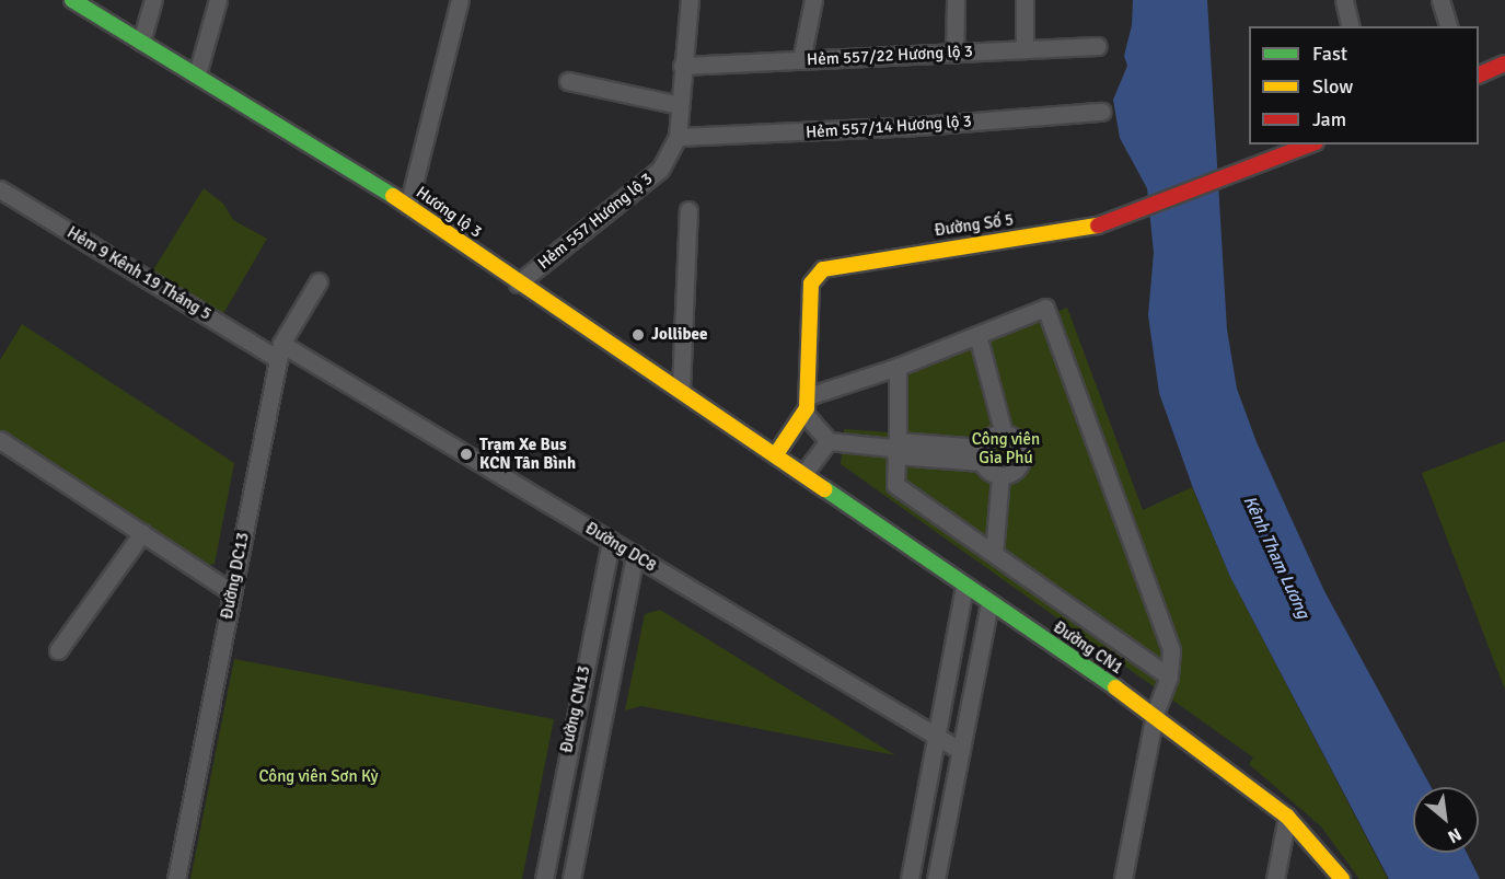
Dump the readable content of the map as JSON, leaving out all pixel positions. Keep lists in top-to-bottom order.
{
  "streets": {
    "street": [
      "Hẻm 557/22 Hương lộ 3",
      "Hẻm 557/14 Hương lộ 3",
      "Hương lộ 3",
      "Hẻm 557 Hương lộ 3",
      "Đường Số 5",
      "Hẻm 9 Kênh 19 Tháng 5",
      "Đường DC8",
      "Đường DC13",
      "Đường CN1",
      "Đường CN13"
    ]
  },
  "crossings": [
    ["Hẻm 557/22 Hương lộ 3", "Hẻm 557 Hương lộ 3"],
    ["Hẻm 557/14 Hương lộ 3", "Hẻm 557 Hương lộ 3"],
    ["Hương lộ 3", "Hẻm 557 Hương lộ 3"],
    ["Hương lộ 3", "Đường Số 5"],
    ["Hương lộ 3", "Đường CN1"],
    ["Hẻm 9 Kênh 19 Tháng 5", "Đường DC8"],
    ["Hẻm 9 Kênh 19 Tháng 5", "Đường DC13"],
    ["Đường DC8", "Đường DC13"],
    ["Đường DC8", "Đường CN13"]
  ],
  "water": ["Kênh Tham Lương"],
  "parks": ["Công viên Gia Phú", "Công viên Sơn Kỳ"],
  "places": ["Jollibee", "Trạm Xe Bus KCN Tân Bình"],
  "legend": ["Fast", "Slow", "Jam"],
  "north": "bottom right"
}
